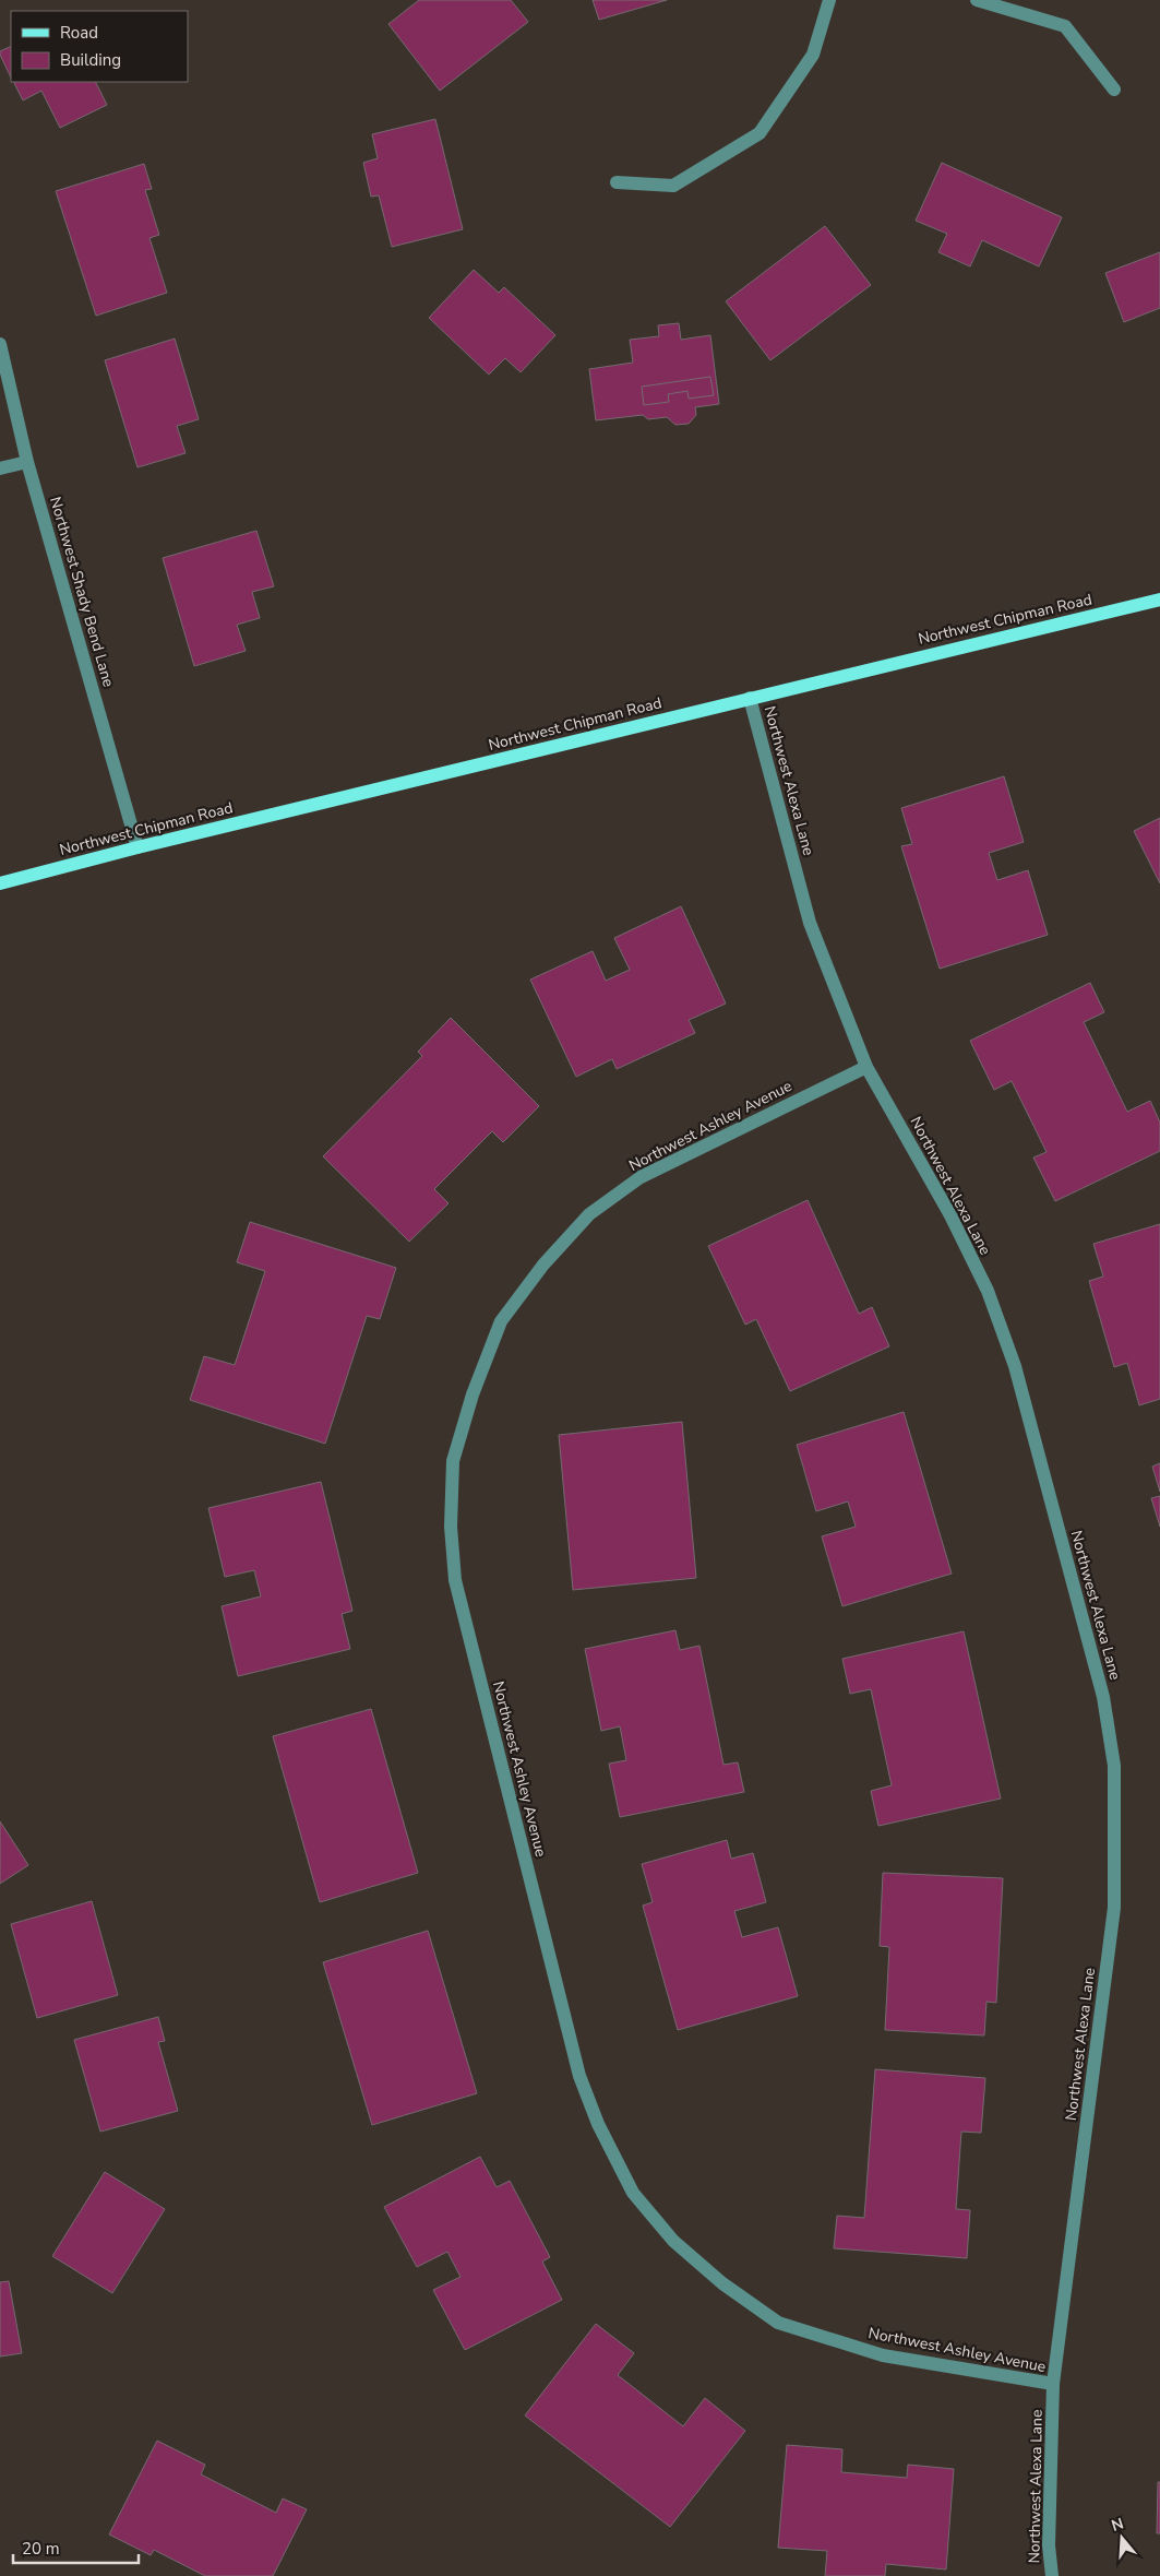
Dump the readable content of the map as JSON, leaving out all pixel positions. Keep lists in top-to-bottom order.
{
  "streets": {
    "main road": ["Northwest Chipman Road"],
    "street": ["Northwest Shady Bend Lane", "Northwest Alexa Lane", "Northwest Ashley Avenue"]
  },
  "crossings": [
    ["Northwest Shady Bend Lane", "Northwest Chipman Road"],
    ["Northwest Chipman Road", "Northwest Alexa Lane"],
    ["Northwest Alexa Lane", "Northwest Ashley Avenue"]
  ],
  "legend": ["Road", "Building"],
  "scale_bar": "20 m",
  "north": "top"
}
